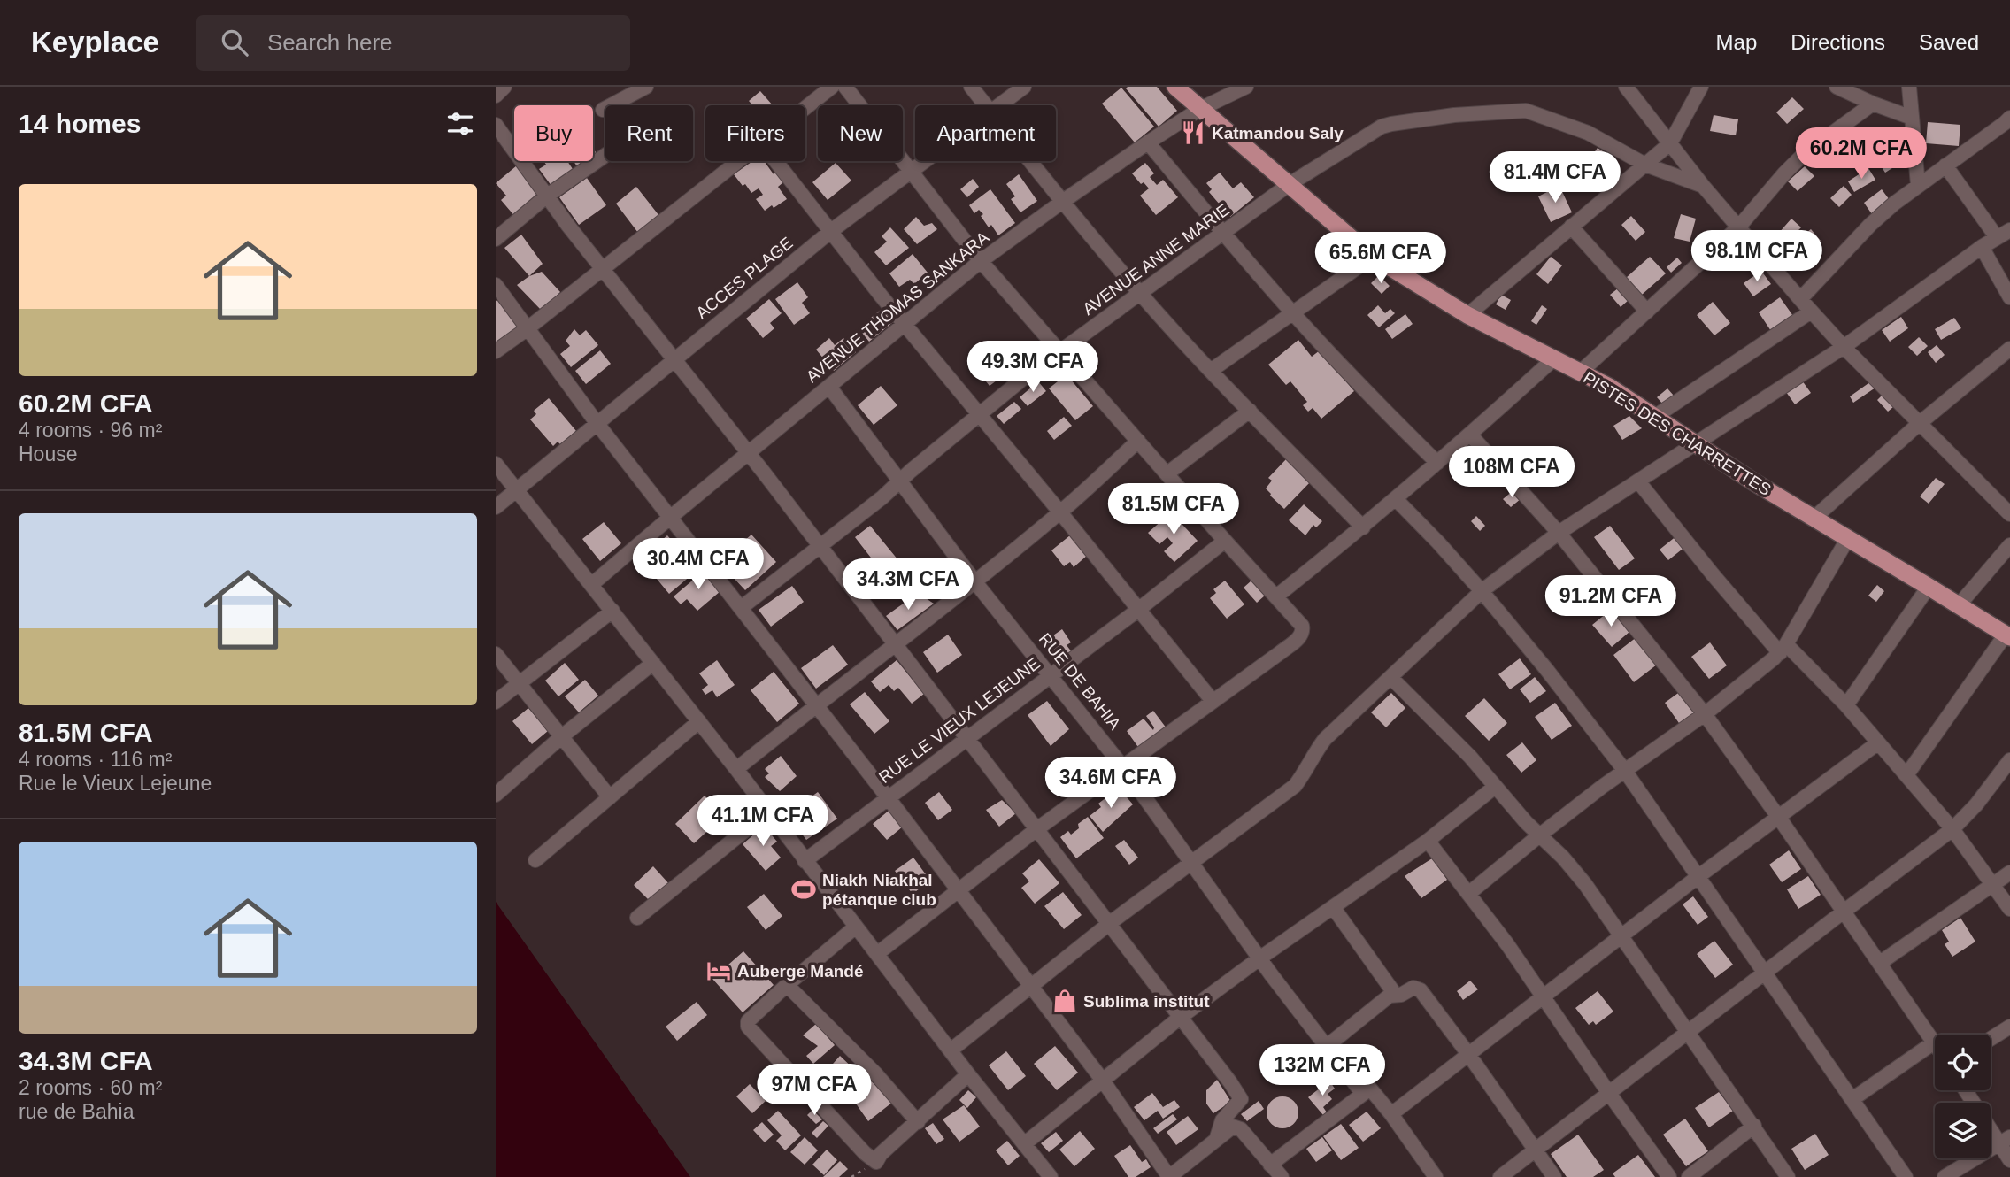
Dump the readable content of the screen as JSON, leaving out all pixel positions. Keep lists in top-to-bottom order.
{
  "streets": {
    "main road": ["PISTES DES CHARRETTES"],
    "street": [
      "AVENUE ANNE MARIE",
      "ACCES PLAGE",
      "AVENUE THOMAS SANKARA",
      "RUE DE BAHIA",
      "RUE LE VIEUX LEJEUNE"
    ]
  },
  "crossings": [
    ["AVENUE ANNE MARIE", "PISTES DES CHARRETTES"],
    ["AVENUE ANNE MARIE", "RUE DE BAHIA"],
    ["AVENUE THOMAS SANKARA", "PISTES DES CHARRETTES"],
    ["AVENUE THOMAS SANKARA", "RUE DE BAHIA"],
    ["RUE DE BAHIA", "RUE LE VIEUX LEJEUNE"]
  ],
  "places": {
    "restaurant": ["Katmandou Saly"],
    "sports": ["Niakh Niakhal pétanque club"],
    "hotel": ["Auberge Mandé"],
    "shop": ["Sublima institut"]
  },
  "page": {
    "header": "Keyplace",
    "search": "Search here",
    "nav": ["Map", "Directions", "Saved"],
    "heading": "14 homes",
    "chip": [
      "Buy",
      "Rent",
      "Filters",
      "New",
      "Apartment"
    ],
    "price": [
      "60.2M CFA",
      "81.4M CFA",
      "98.1M CFA",
      "65.6M CFA",
      "49.3M CFA",
      "108M CFA",
      "81.5M CFA",
      "30.4M CFA",
      "34.3M CFA",
      "91.2M CFA",
      "34.6M CFA",
      "41.1M CFA",
      "132M CFA",
      "97M CFA"
    ],
    "list": [
      {
        "name": "60.2M CFA",
        "note": "4 rooms · 96 m² · House"
      },
      {
        "name": "81.5M CFA",
        "note": "4 rooms · 116 m² · Rue le Vieux Lejeune"
      },
      {
        "name": "34.3M CFA",
        "note": "2 rooms · 60 m² · rue de Bahia"
      }
    ]
  }
}
